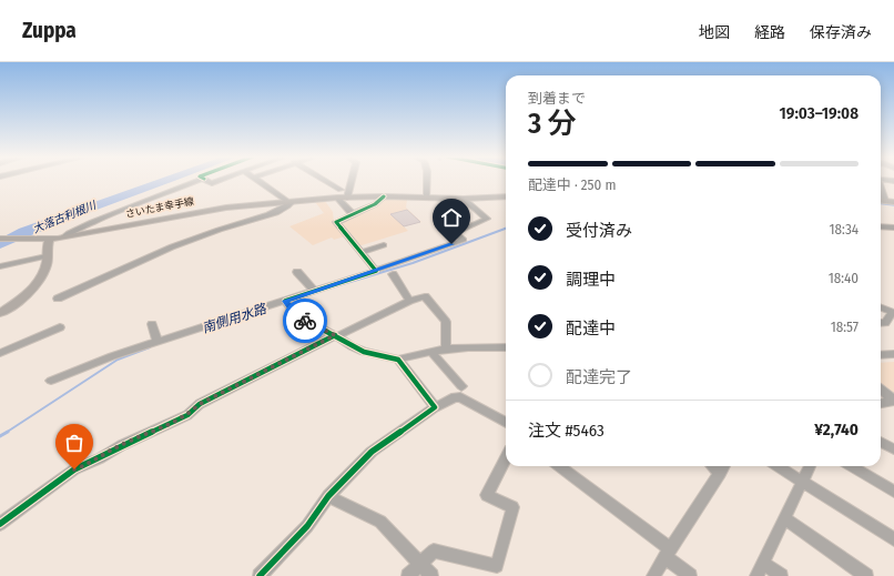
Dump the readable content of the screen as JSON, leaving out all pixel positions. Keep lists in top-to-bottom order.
{
  "streets": {
    "main road": ["さいたま幸手線"]
  },
  "water": ["大落古利根川", "南側用水路"],
  "page": {
    "header": "Zuppa",
    "nav": ["地図", "経路", "保存済み"],
    "heading": ["3 分", "到着まで", "19:03–19:08"],
    "panel": ["注文 #5463", "¥2,740"],
    "bar": "配達中 · 250 m",
    "list": [
      ["受付済み", "18:34"],
      ["調理中", "18:40"],
      ["配達中", "18:57"],
      "配達完了"
    ]
  }
}
